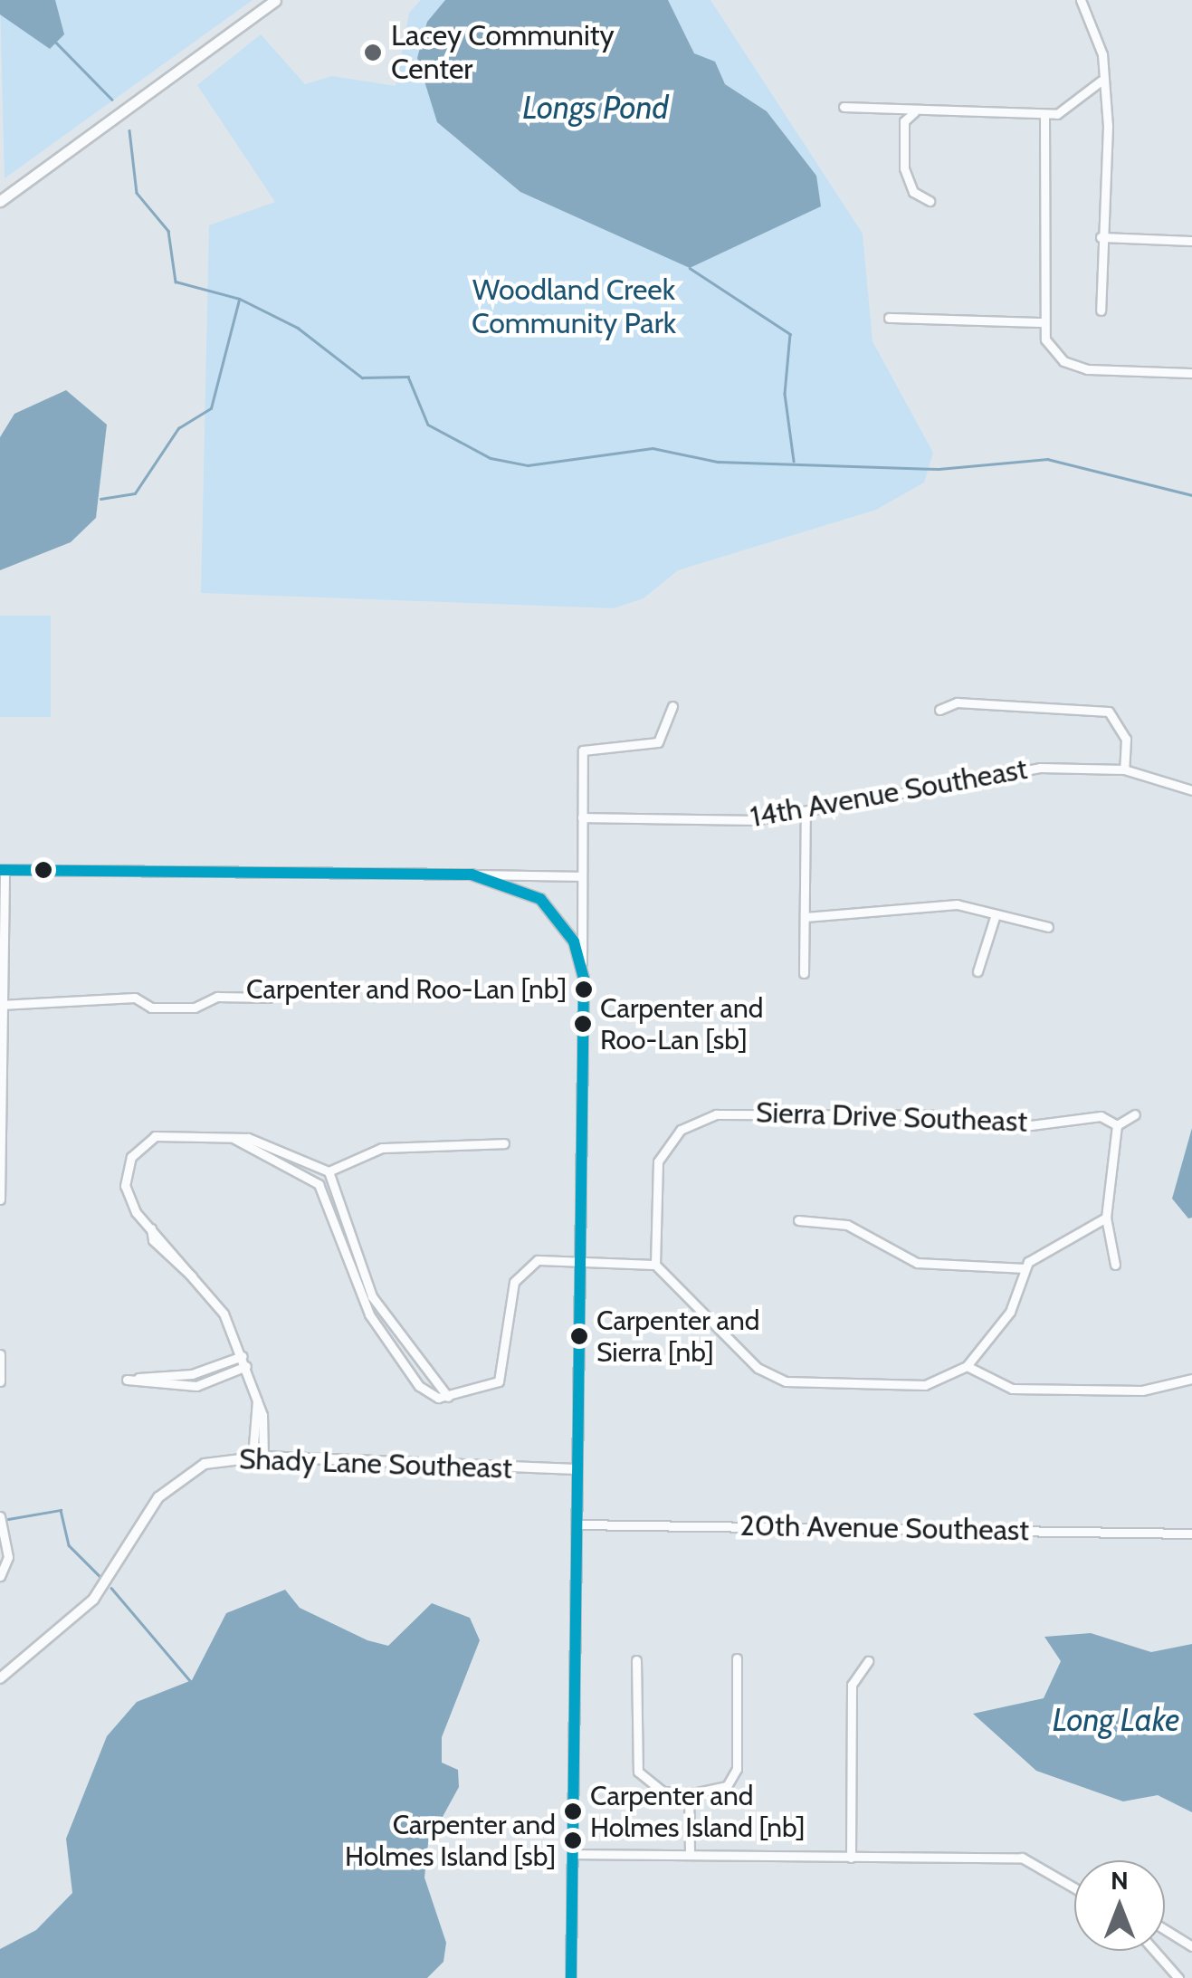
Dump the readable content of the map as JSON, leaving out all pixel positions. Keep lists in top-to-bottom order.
{
  "streets": {
    "street": [
      "14th Avenue Southeast",
      "Sierra Drive Southeast",
      "Shady Lane Southeast",
      "20th Avenue Southeast"
    ]
  },
  "water": ["Longs Pond", "Long Lake"],
  "parks": ["Woodland Creek Community Park"],
  "places": [
    "Lacey Community Center",
    "Carpenter and Roo-Lan [nb]",
    "Carpenter and Roo-Lan [sb]",
    "Carpenter and Sierra [nb]",
    "Carpenter and Holmes Island [nb]",
    "Carpenter and Holmes Island [sb]"
  ],
  "north": "top"
}
